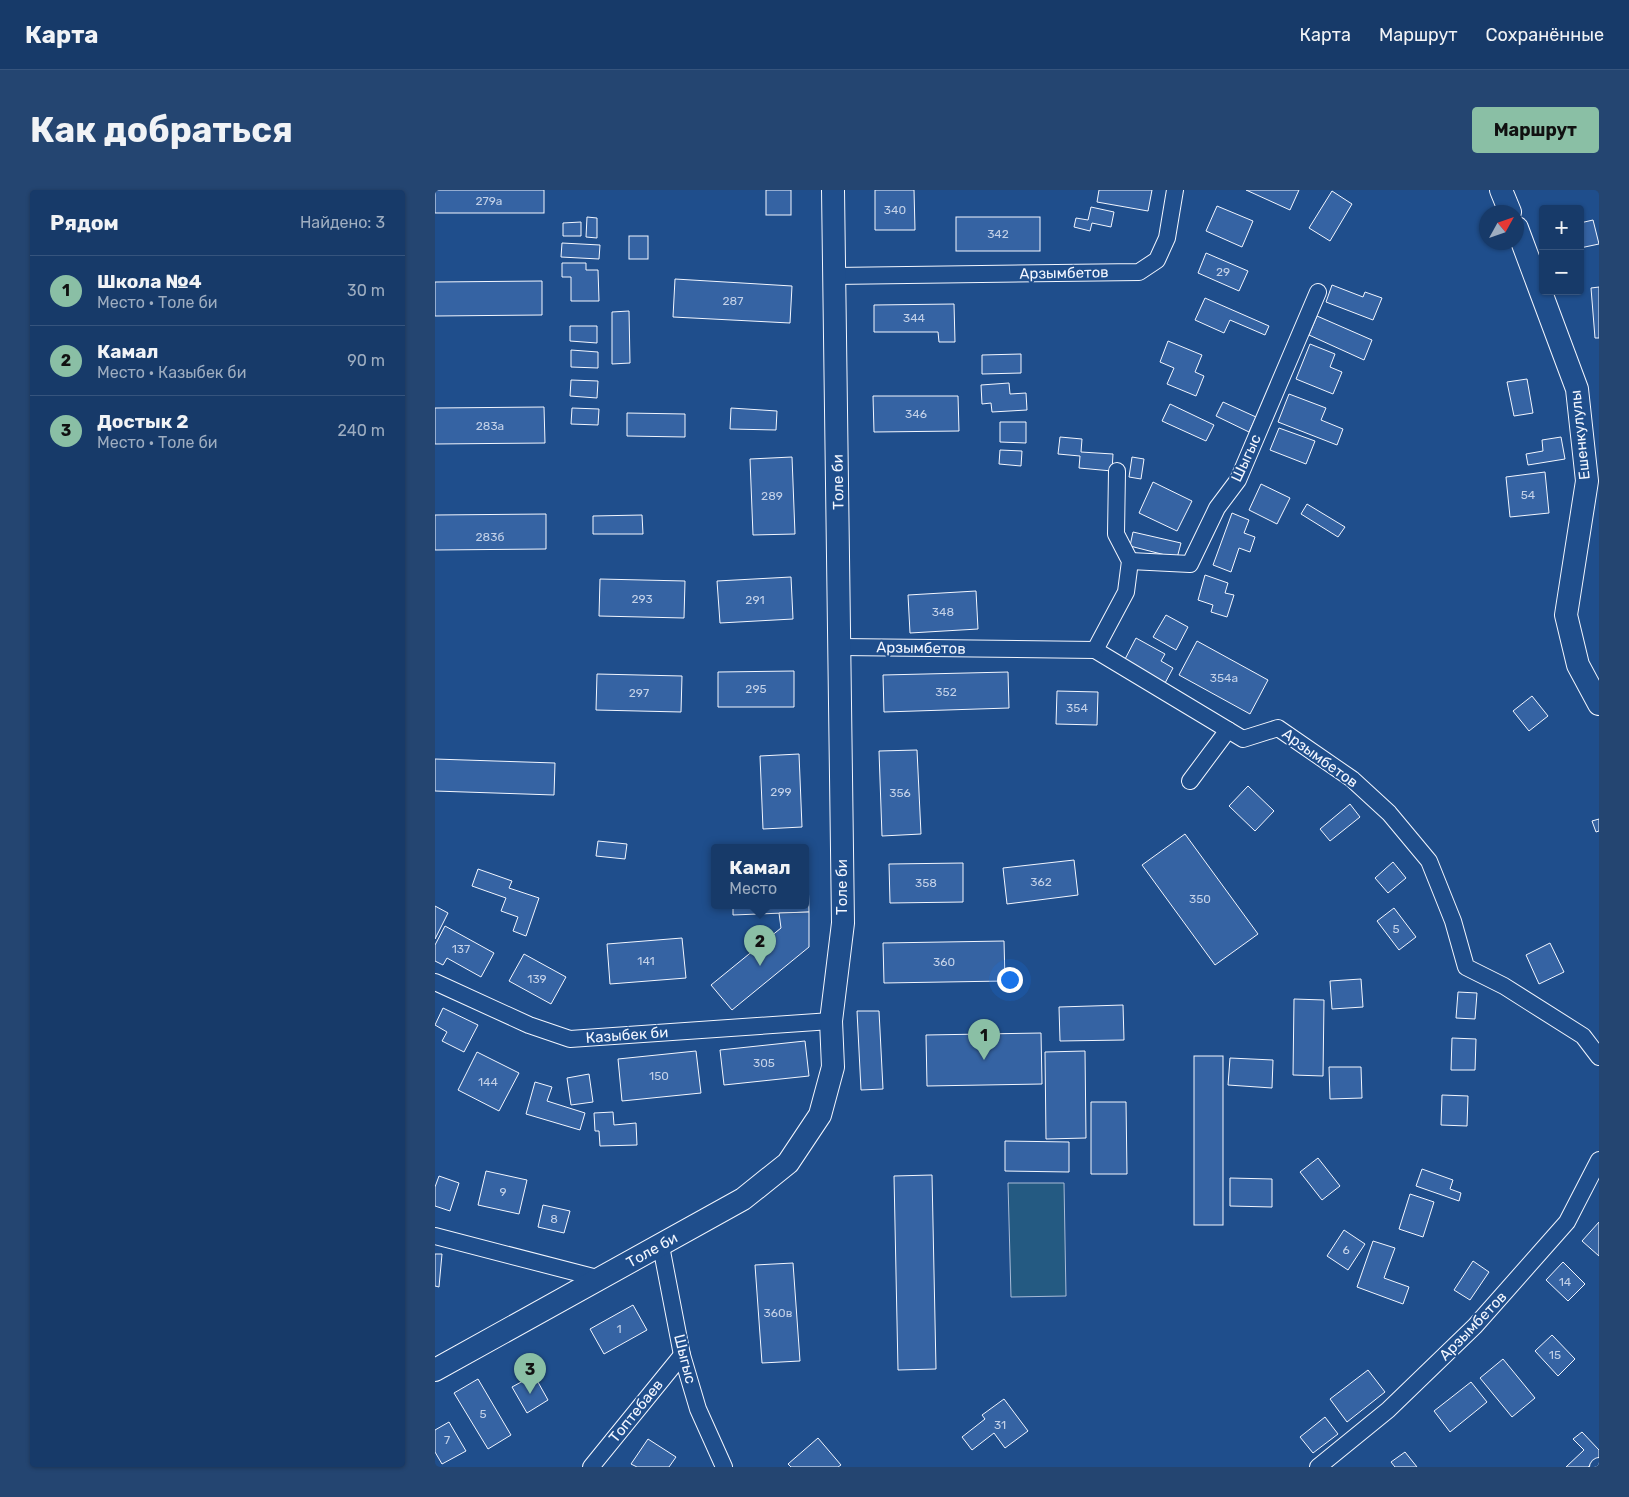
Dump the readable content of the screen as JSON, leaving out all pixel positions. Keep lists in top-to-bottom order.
{
  "streets": {
    "main road": ["Ешенкулулы", "Толе би"],
    "street": [
      "Арзымбетов",
      "Шыгыс",
      "Казыбек би",
      "Топтебаев"
    ]
  },
  "crossings": [
    ["Арзымбетов", "Толе би"],
    ["Шыгыс", "Толе би"],
    ["Шыгыс", "Топтебаев"],
    ["Толе би", "Казыбек би"]
  ],
  "house_numbers": [
    "279а",
    "340",
    "342",
    "29",
    "287",
    "344",
    "346",
    "283а",
    "54",
    "289",
    "283б",
    "293",
    "291",
    "348",
    "354а",
    "295",
    "352",
    "297",
    "354",
    "299",
    "356",
    "362",
    "358",
    "350",
    "5",
    "137",
    "141",
    "360",
    "139",
    "305",
    "150",
    "144",
    "9",
    "8",
    "6",
    "14",
    "360в",
    "1",
    "15",
    "5",
    "31",
    "7"
  ],
  "north": "top right",
  "page": {
    "header": "Карта",
    "nav": ["Карта", "Маршрут", "Сохранённые"],
    "buttons": "Маршрут",
    "title": "Как добраться",
    "heading": ["Рядом", "Найдено: 3"],
    "map_buttons": ["+", "−"],
    "list": [
      {
        "mark": "1",
        "name": "Школа №4",
        "note": "Место · Толе би",
        "value": "30 m"
      },
      {
        "mark": "2",
        "name": "Камал",
        "note": "Место · Казыбек би",
        "value": "90 m"
      },
      {
        "mark": "3",
        "name": "Достык 2",
        "note": "Место · Толе би",
        "value": "240 m"
      }
    ],
    "popup": ["Камал", "Место"],
    "pins": ["2", "1", "3"]
  }
}
